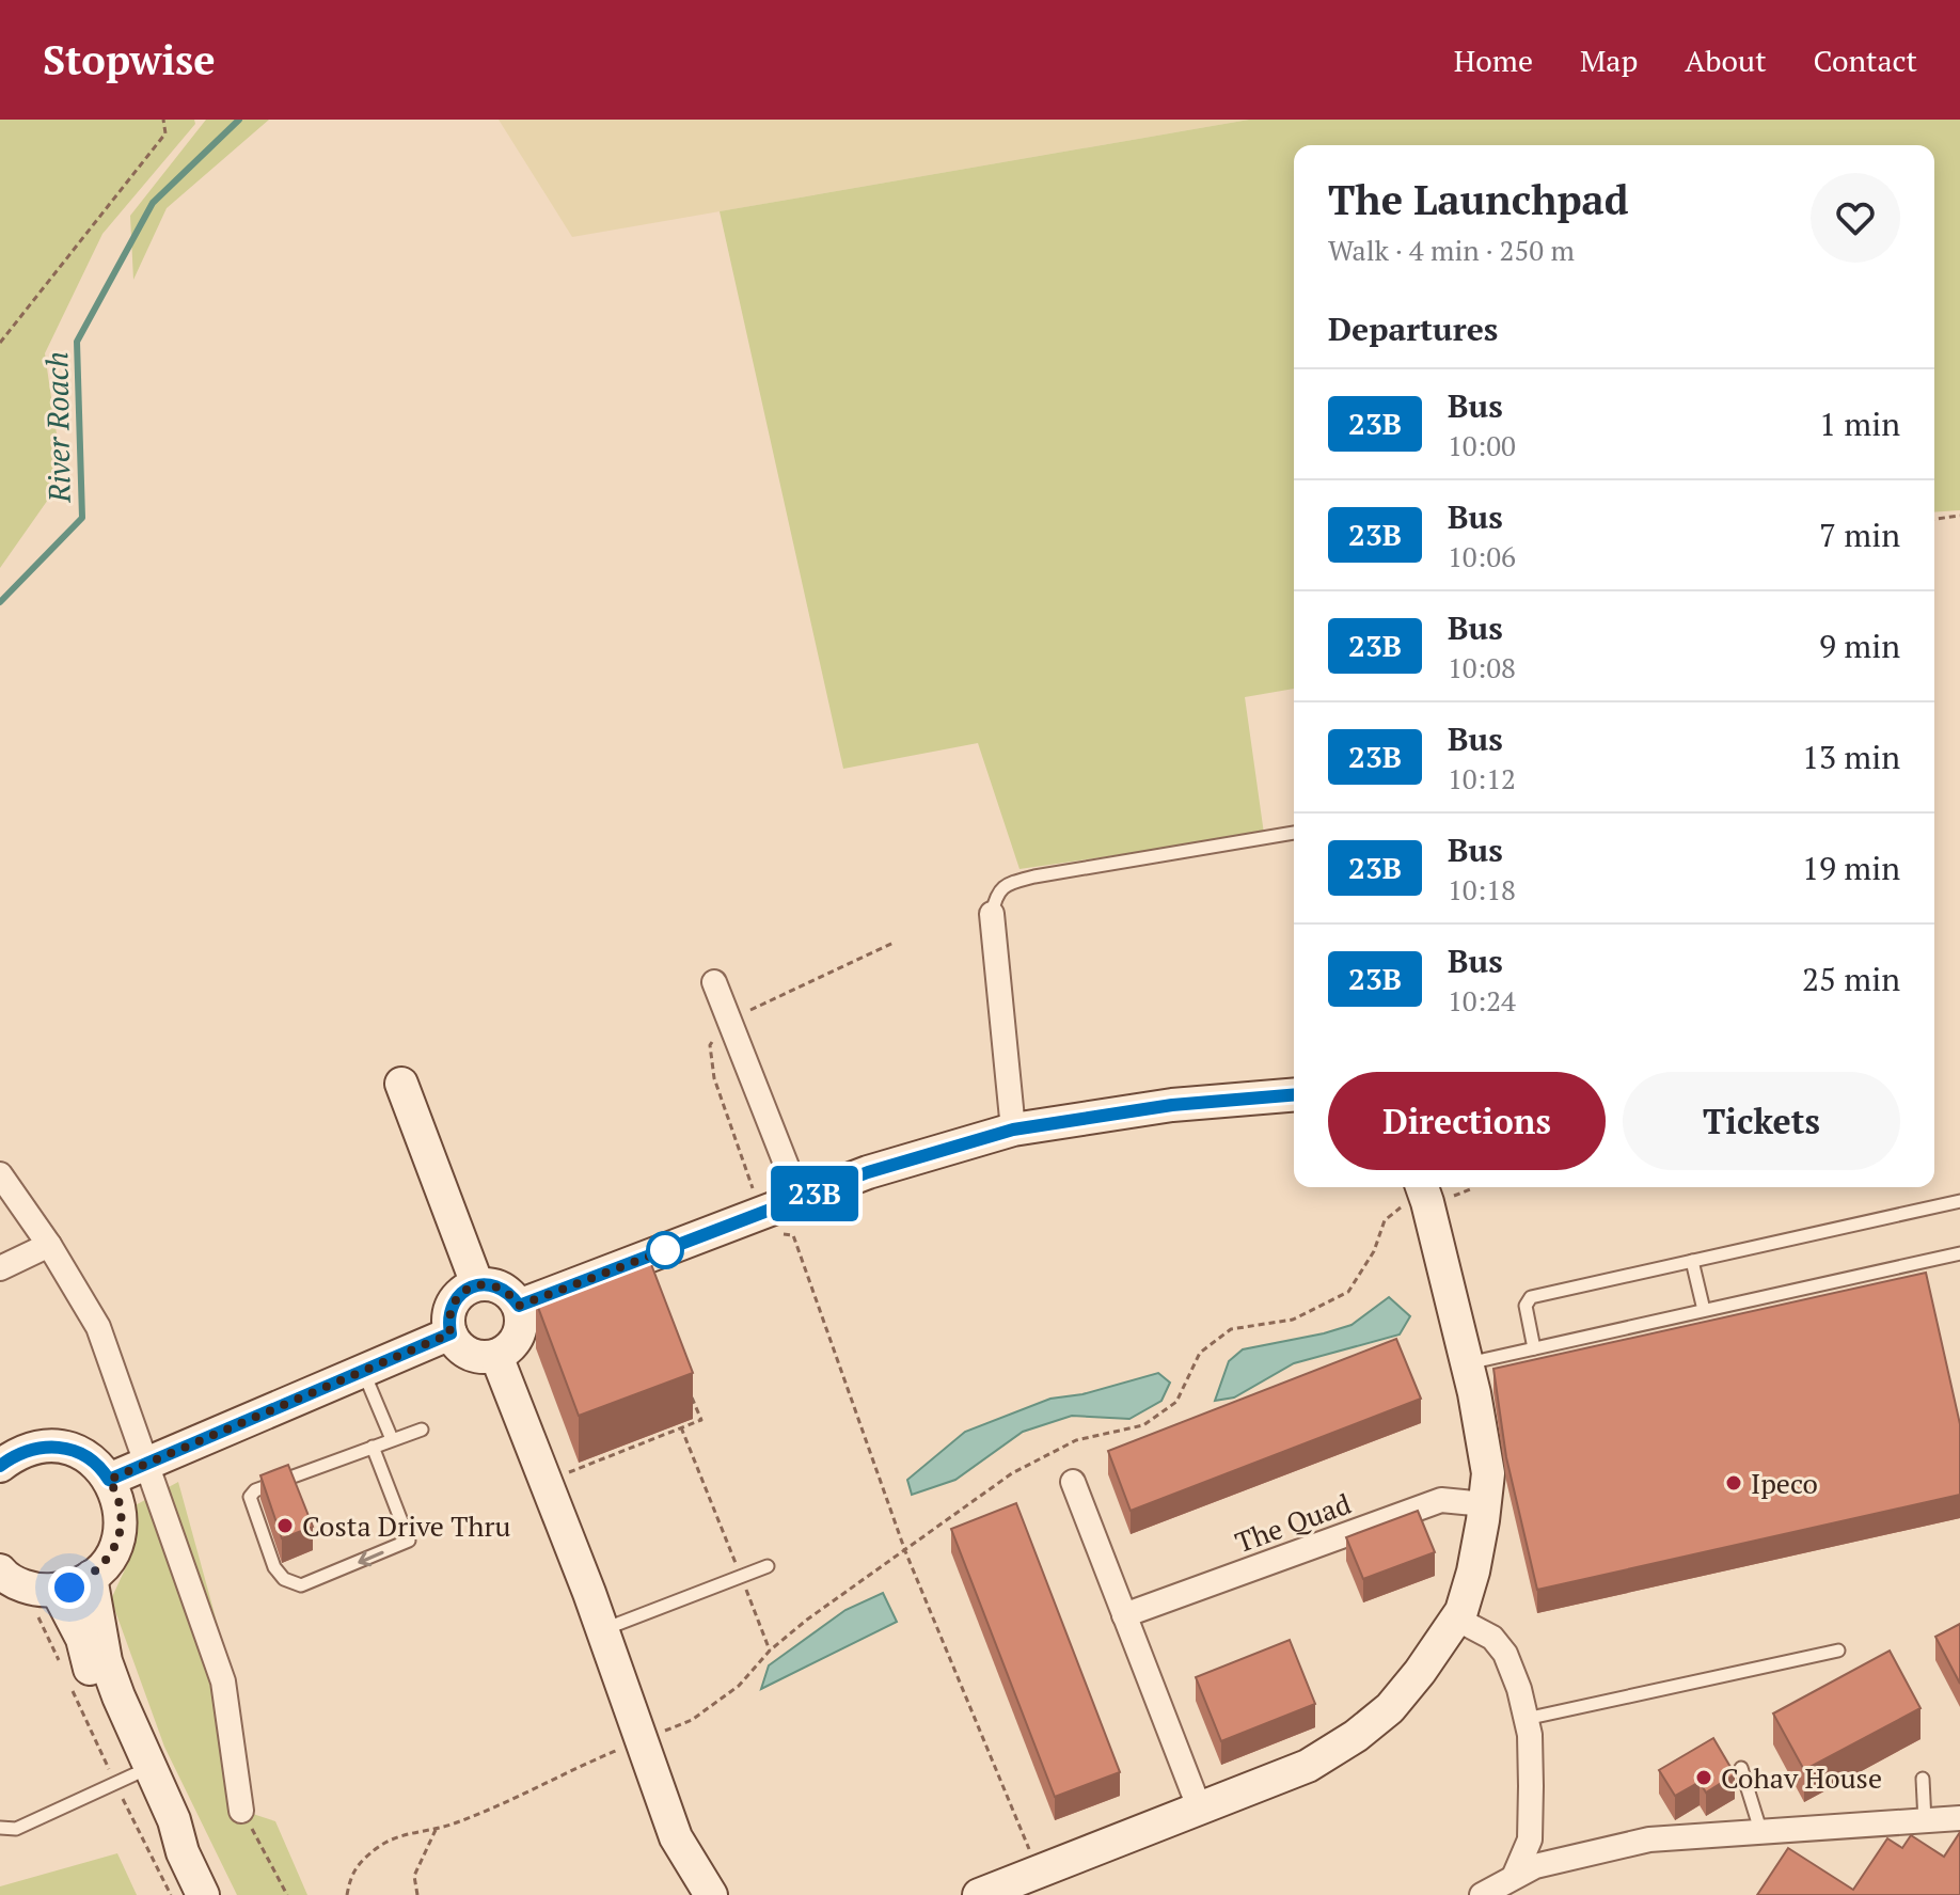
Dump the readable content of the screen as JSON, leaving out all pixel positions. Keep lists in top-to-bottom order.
{
  "streets": {
    "street": ["The Quad"]
  },
  "water": ["River Roach"],
  "places": ["Ipeco", "Costa Drive Thru", "Cohav House"],
  "lines": ["bus line 23B"],
  "page": {
    "header": "Stopwise",
    "nav": [
      "Home",
      "Map",
      "About",
      "Contact"
    ],
    "on_map": "23B",
    "heading": [
      ["The Launchpad", "Walk · 4 min · 250 m"],
      "Departures"
    ],
    "list": [
      {
        "mark": "23B",
        "name": "Bus",
        "note": "10:00",
        "value": "1 min"
      },
      {
        "mark": "23B",
        "name": "Bus",
        "note": "10:06",
        "value": "7 min"
      },
      {
        "mark": "23B",
        "name": "Bus",
        "note": "10:08",
        "value": "9 min"
      },
      {
        "mark": "23B",
        "name": "Bus",
        "note": "10:12",
        "value": "13 min"
      },
      {
        "mark": "23B",
        "name": "Bus",
        "note": "10:18",
        "value": "19 min"
      },
      {
        "mark": "23B",
        "name": "Bus",
        "note": "10:24",
        "value": "25 min"
      }
    ],
    "buttons": ["Directions", "Tickets"]
  }
}
